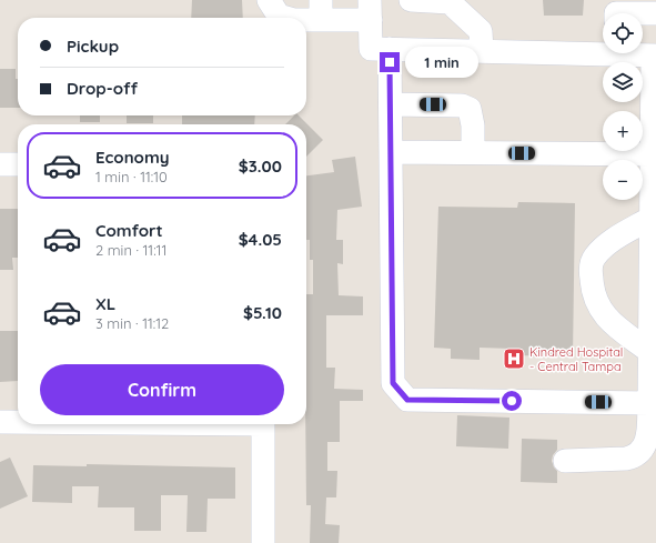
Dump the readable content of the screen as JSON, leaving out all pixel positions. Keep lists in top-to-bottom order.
{
  "places": {
    "hospital": ["Kindred Hospital - Central Tampa"]
  },
  "page": {
    "map_buttons": ["+", "−"],
    "banner": ["Pickup", "Drop-off"],
    "bubble": "1 min",
    "list": [
      {
        "name": "Economy",
        "note": "1 min · 11:10",
        "value": "$3.00"
      },
      {
        "name": "Comfort",
        "note": "2 min · 11:11",
        "value": "$4.05"
      },
      {
        "name": "XL",
        "note": "3 min · 11:12",
        "value": "$5.10"
      }
    ],
    "buttons": "Confirm"
  }
}
